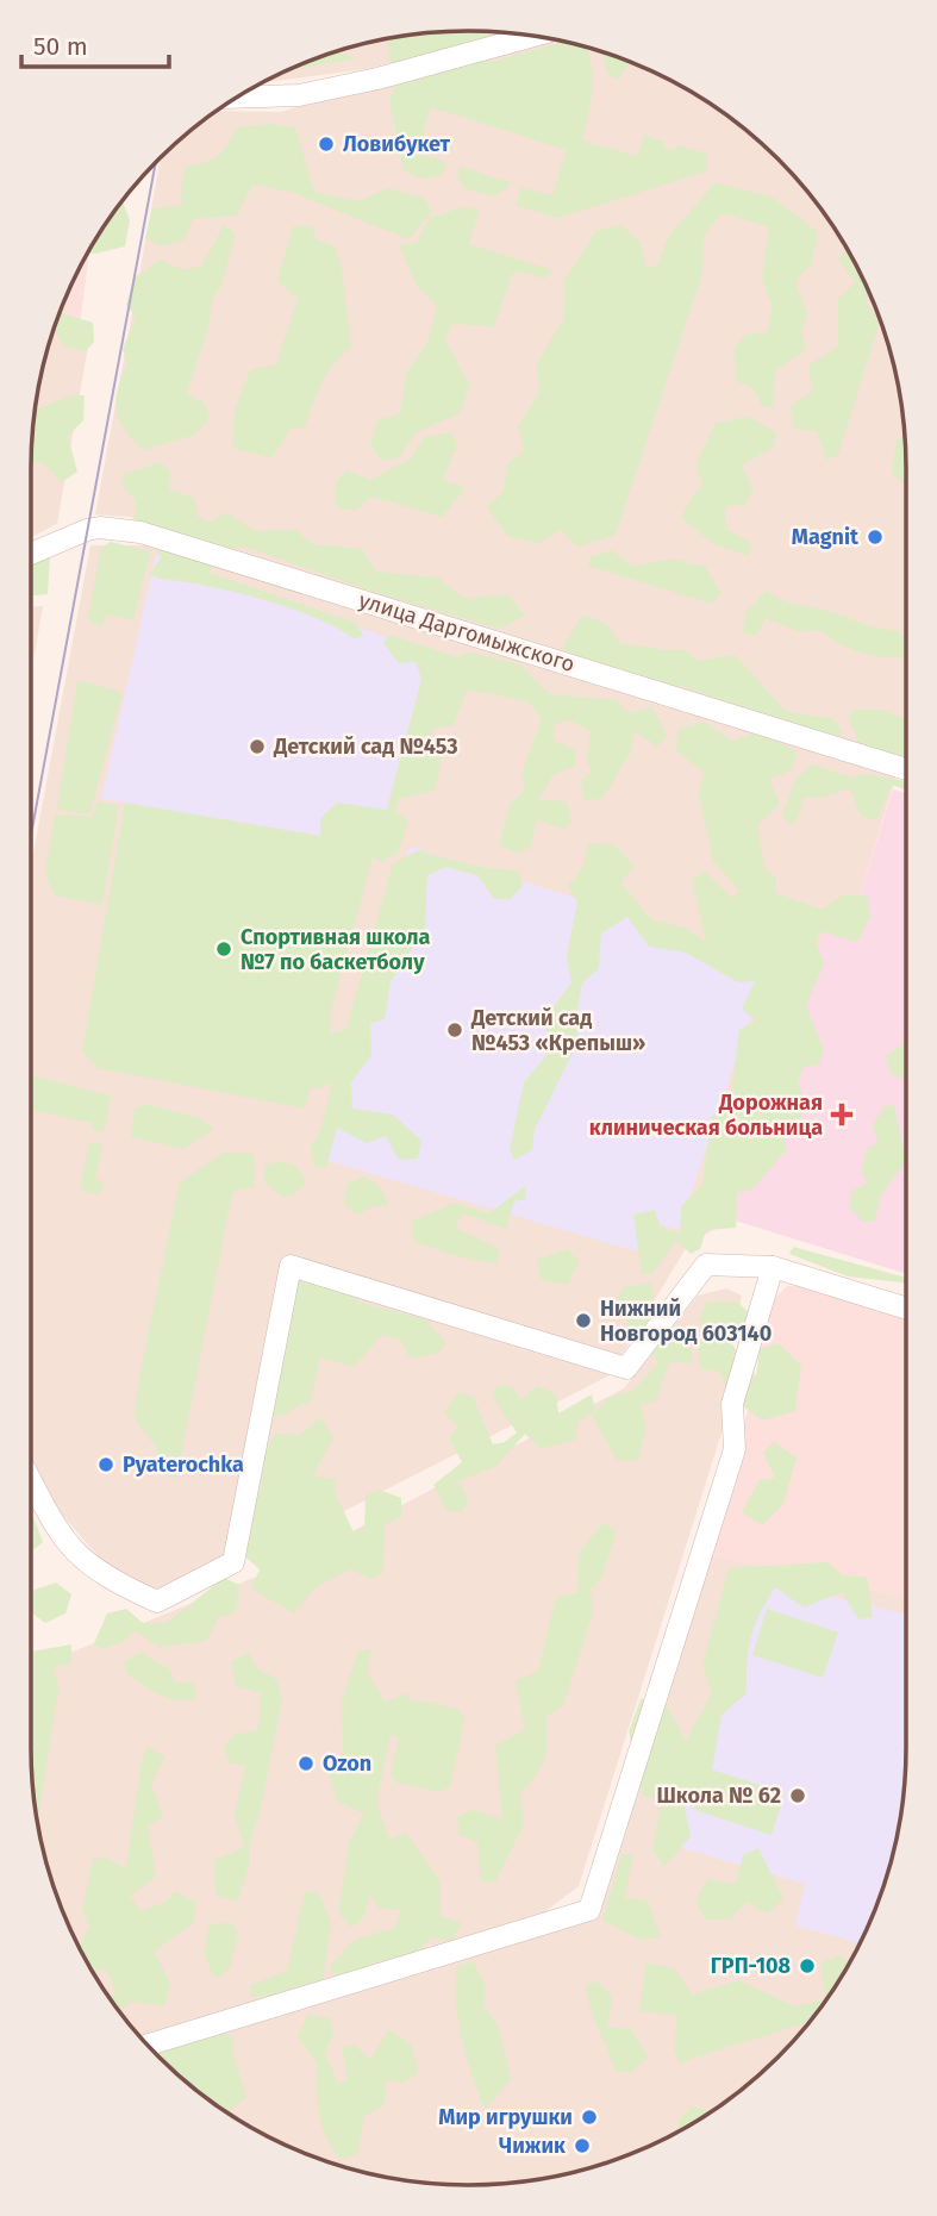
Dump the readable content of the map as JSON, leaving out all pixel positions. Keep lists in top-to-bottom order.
{
  "streets": {
    "street": ["улица Даргомыжского"]
  },
  "places": {
    "other": [
      "Ловибукет",
      "Magnit",
      "Детский сад №453",
      "Спортивная школа №7 по баскетболу",
      "Детский сад №453 «Крепыш»",
      "Нижний Новгород 603140",
      "Pyaterochka",
      "Ozon",
      "Школа № 62",
      "ГРП-108",
      "Мир игрушки",
      "Чижик"
    ],
    "health": ["Дорожная клиническая больница"]
  },
  "scale_bar": "50 m"
}
